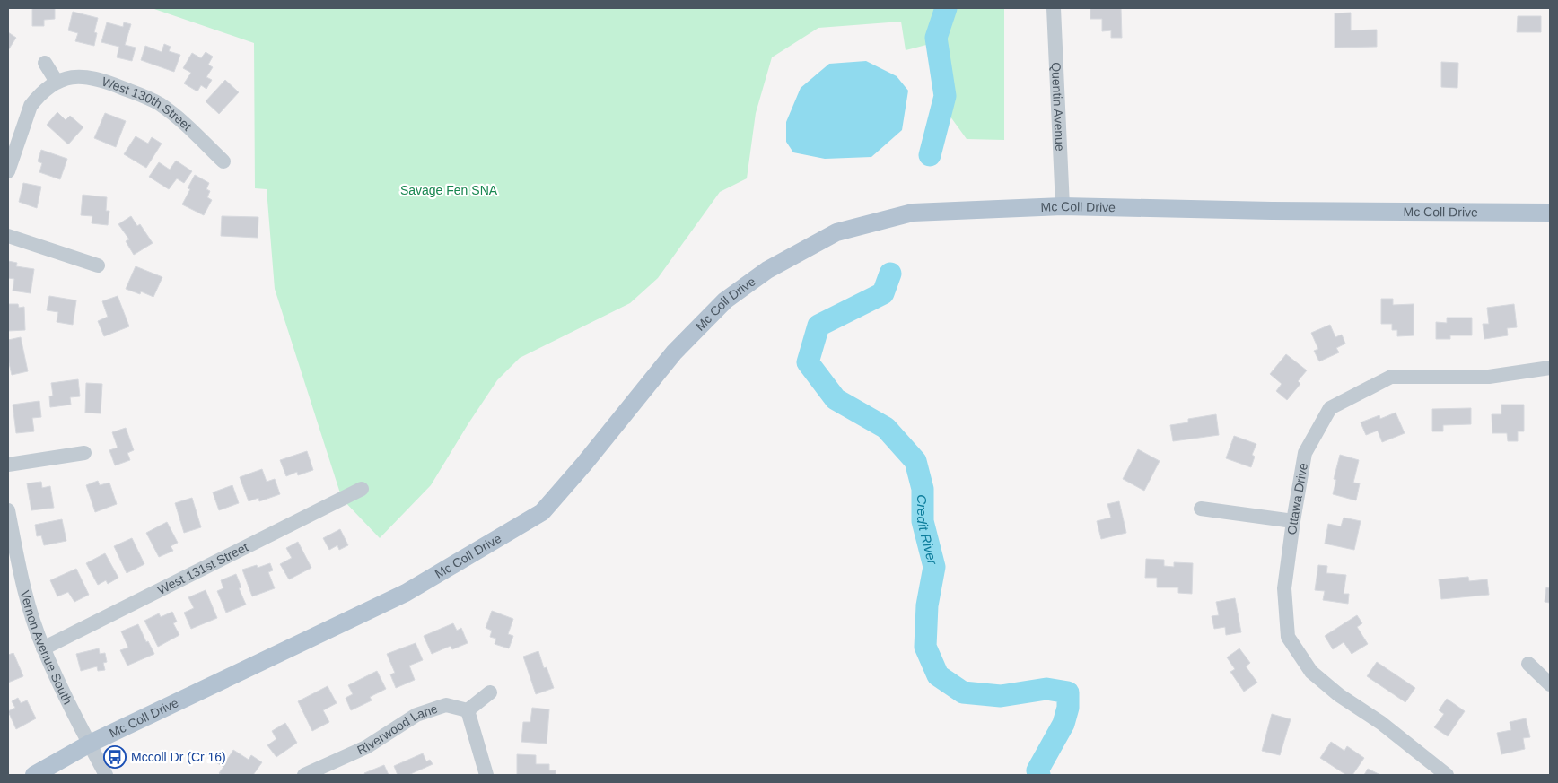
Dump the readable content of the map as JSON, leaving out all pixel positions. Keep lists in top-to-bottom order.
{
  "streets": {
    "main road": ["Mc Coll Drive"],
    "street": [
      "West 130th Street",
      "Quentin Avenue",
      "Ottawa Drive",
      "West 131st Street",
      "Vernon Avenue South",
      "Riverwood Lane"
    ]
  },
  "crossings": [
    ["Quentin Avenue", "Mc Coll Drive"],
    ["Mc Coll Drive", "Vernon Avenue South"],
    ["West 131st Street", "Vernon Avenue South"]
  ],
  "water": ["Credit River"],
  "parks": ["Savage Fen SNA"],
  "places": {
    "bus stop": ["Mccoll Dr (Cr 16)"]
  }
}
